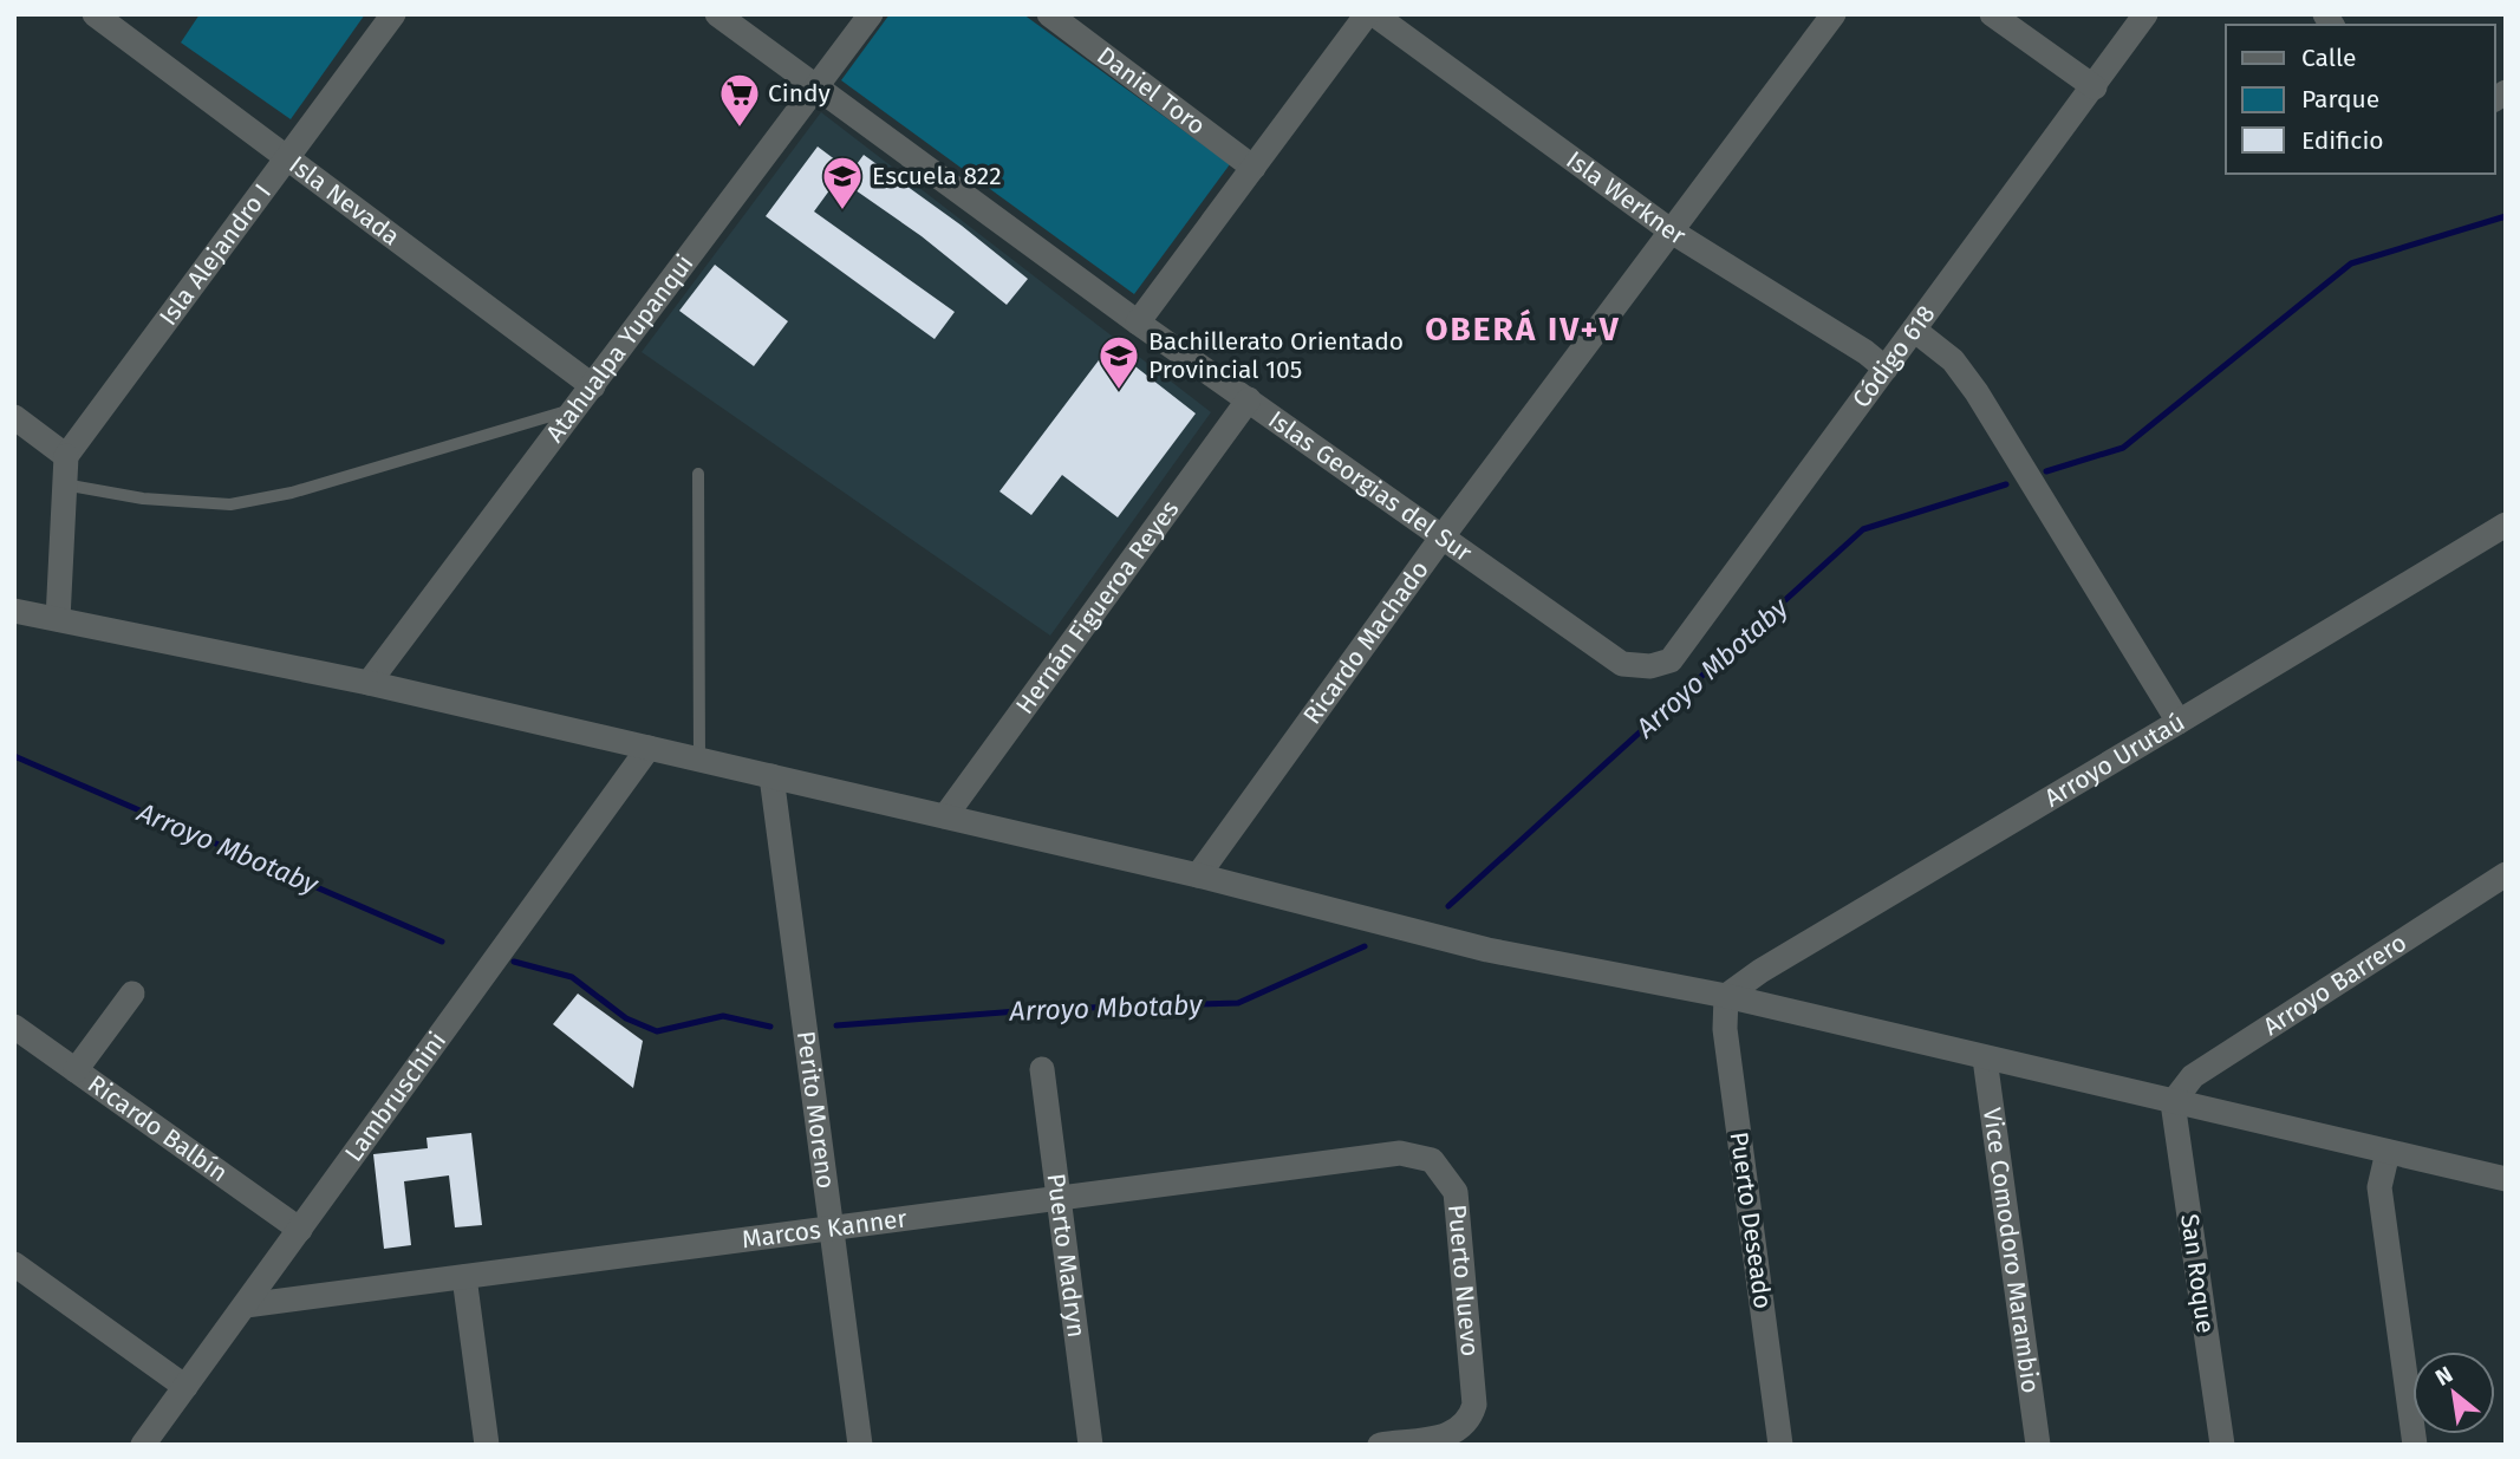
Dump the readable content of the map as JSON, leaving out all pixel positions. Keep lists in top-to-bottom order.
{
  "streets": {
    "street": [
      "Daniel Toro",
      "Isla Werkner",
      "Isla Nevada",
      "Isla Alejandro I",
      "Atahualpa Yupanqui",
      "Código 618",
      "Islas Georgias del Sur",
      "Hernán Figueroa Reyes",
      "Ricardo Machado",
      "Arroyo Urutaú",
      "Arroyo Barrero",
      "Lambruschini",
      "Perito Moreno",
      "Ricardo Balbín",
      "Puerto Deseado",
      "Marcos Kanner",
      "Vice Comodoro Marambio",
      "Puerto Madryn",
      "San Roque",
      "Puerto Nuevo"
    ]
  },
  "crossings": [
    ["Isla Werkner", "Código 618"],
    ["Isla Werkner", "Ricardo Machado"],
    ["Isla Nevada", "Isla Alejandro I"],
    ["Isla Nevada", "Atahualpa Yupanqui"],
    ["Atahualpa Yupanqui", "Islas Georgias del Sur"],
    ["Código 618", "Islas Georgias del Sur"],
    ["Islas Georgias del Sur", "Hernán Figueroa Reyes"],
    ["Islas Georgias del Sur", "Ricardo Machado"],
    ["Arroyo Urutaú", "Puerto Deseado"],
    ["Arroyo Barrero", "San Roque"],
    ["Lambruschini", "Ricardo Balbín"],
    ["Lambruschini", "Marcos Kanner"],
    ["Perito Moreno", "Marcos Kanner"],
    ["Marcos Kanner", "Puerto Madryn"],
    ["Marcos Kanner", "Puerto Nuevo"]
  ],
  "districts": ["OBERÁ IV+V"],
  "water": ["Arroyo Mbotaby"],
  "places": {
    "supermarket": ["Cindy"],
    "school or university": ["Escuela 822", "Bachillerato Orientado Provincial 105"]
  },
  "legend": ["Calle", "Parque", "Edificio"],
  "north": "top left"
}
